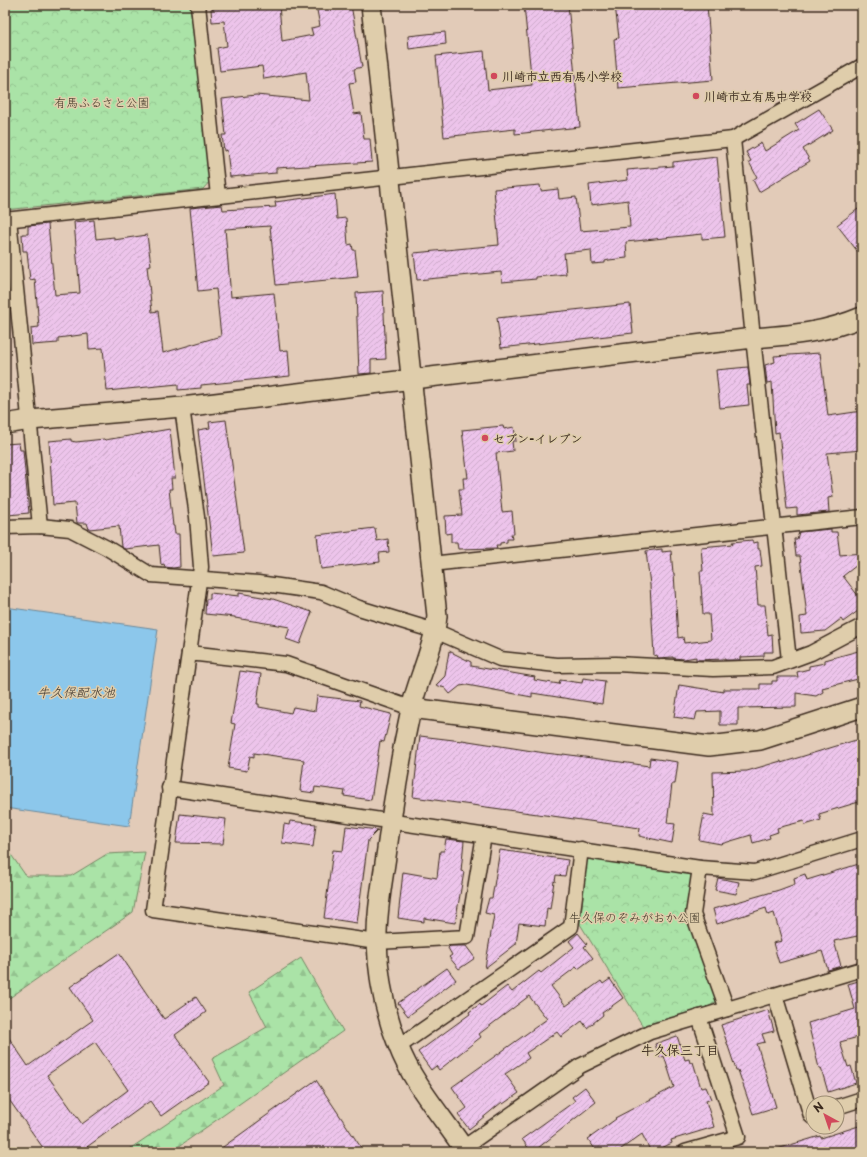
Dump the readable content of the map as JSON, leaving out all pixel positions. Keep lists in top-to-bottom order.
{
  "districts": ["牛久保三丁目"],
  "water": ["牛久保配水池"],
  "parks": ["有馬ふるさと公園", "牛久保のぞみがおか公園"],
  "places": ["川崎市立西有馬小学校", "川崎市立有馬中学校", "セブン-イレブン"],
  "north": "top left"
}
